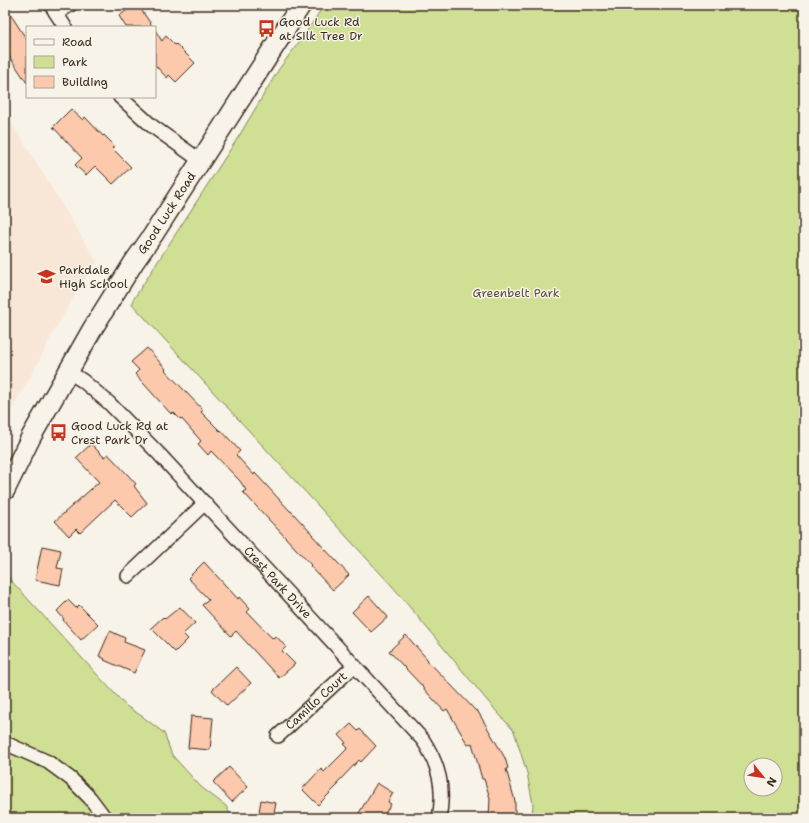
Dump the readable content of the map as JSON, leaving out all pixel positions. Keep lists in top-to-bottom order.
{
  "streets": {
    "main road": ["Good Luck Road"],
    "street": ["Crest Park Drive", "Camillo Court"]
  },
  "crossings": [
    ["Good Luck Road", "Crest Park Drive"],
    ["Crest Park Drive", "Camillo Court"]
  ],
  "parks": ["Greenbelt Park"],
  "places": {
    "bus stop": ["Good Luck Rd at Silk Tree Dr", "Good Luck Rd at Crest Park Dr"],
    "school or university": ["Parkdale High School"]
  },
  "legend": ["Road", "Park", "Building"],
  "north": "bottom right"
}
